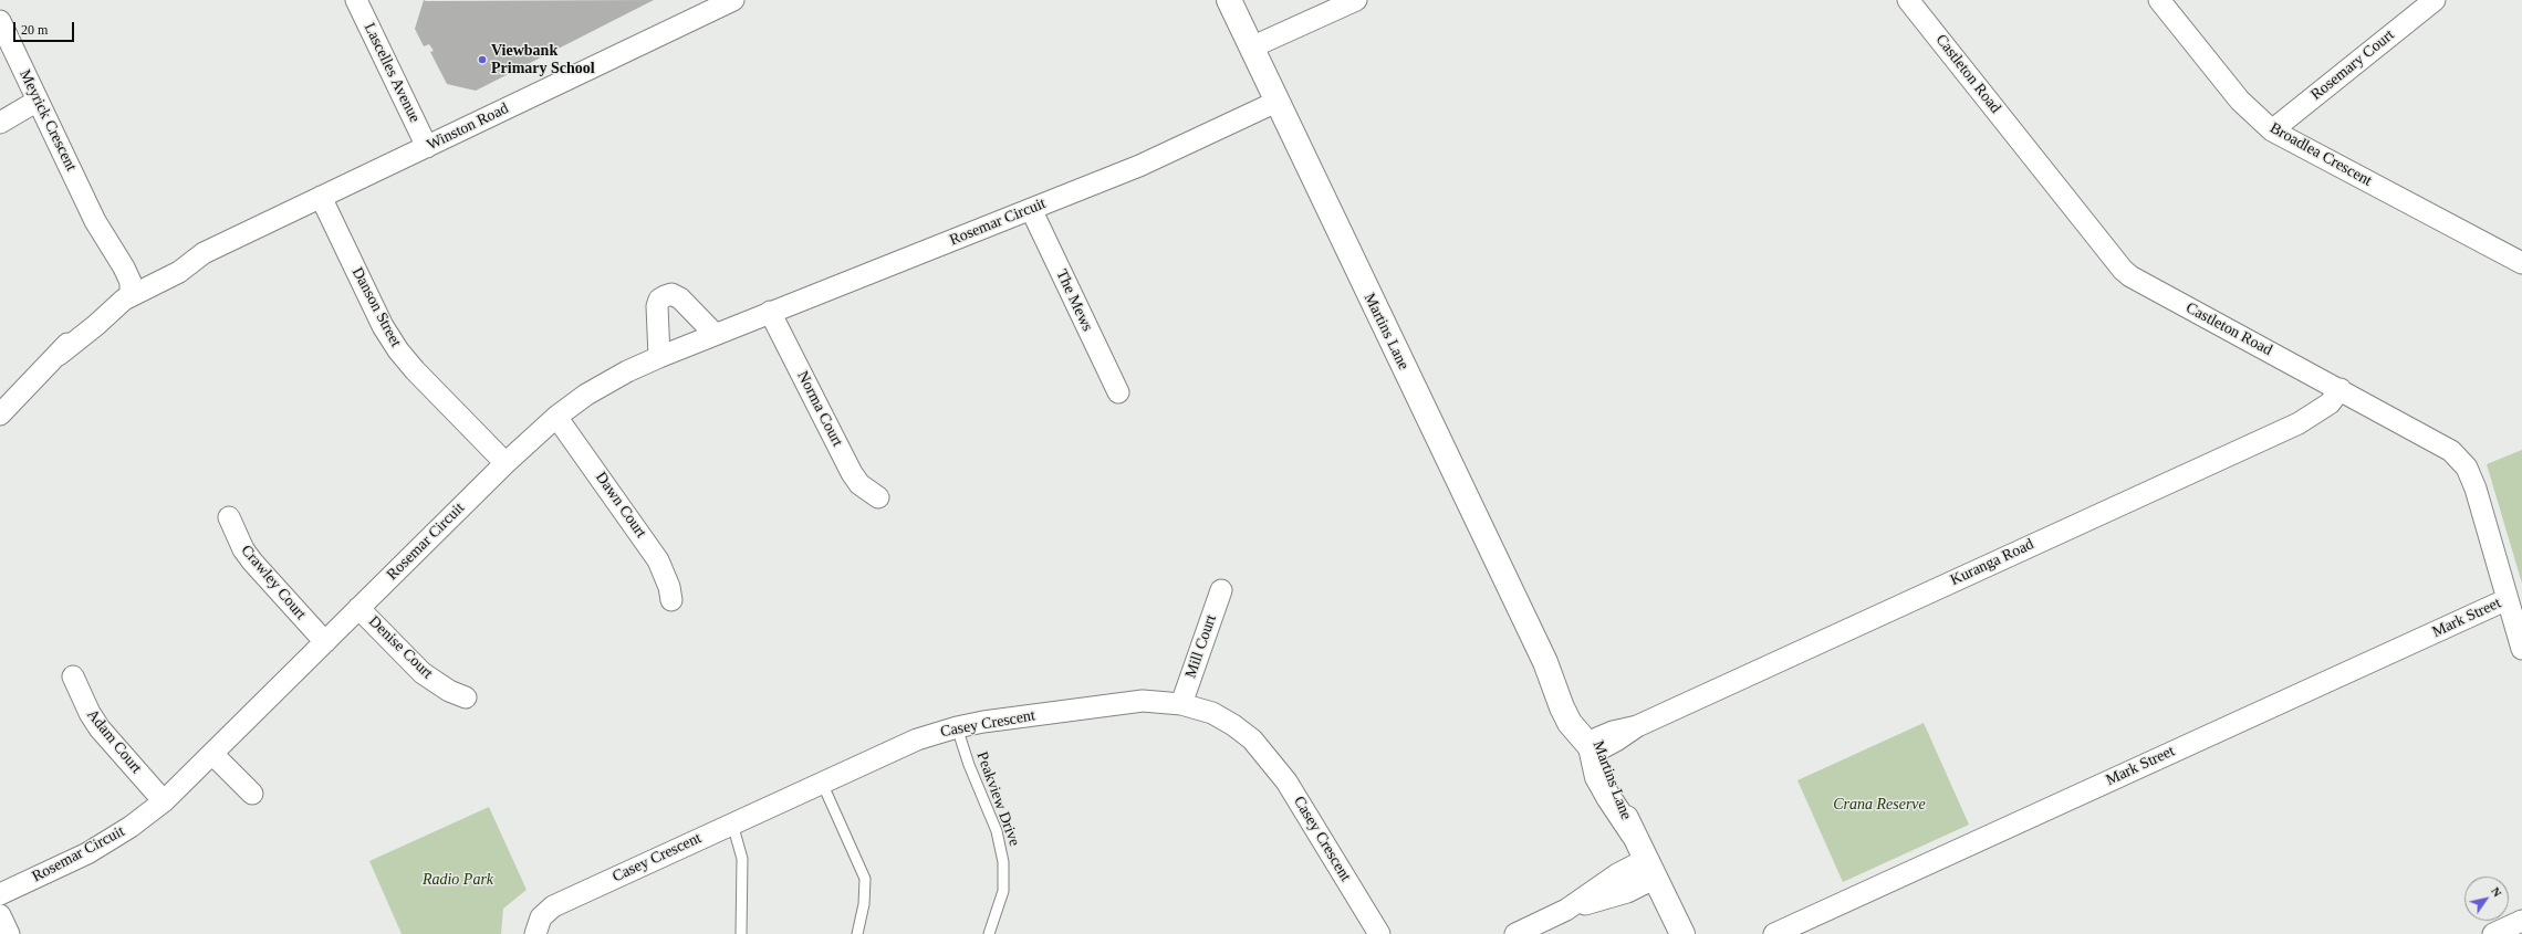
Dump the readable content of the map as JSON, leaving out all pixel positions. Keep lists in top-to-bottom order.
{
  "streets": {
    "street": [
      "Rosemary Court",
      "Lascelles Avenue",
      "Castleton Road",
      "Meyrick Crescent",
      "Winston Road",
      "Broadlea Crescent",
      "Rosemar Circuit",
      "The Mews",
      "Danson Street",
      "Martins Lane",
      "Norma Court",
      "Dawn Court",
      "Kuranga Road",
      "Crawley Court",
      "Mark Street",
      "Mill Court",
      "Denise Court",
      "Casey Crescent",
      "Adam Court"
    ],
    "lane": ["Peakview Drive"]
  },
  "crossings": [
    ["Rosemary Court", "Broadlea Crescent"],
    ["Lascelles Avenue", "Winston Road"],
    ["Castleton Road", "Kuranga Road"],
    ["Castleton Road", "Mark Street"],
    ["Meyrick Crescent", "Winston Road"],
    ["Winston Road", "Danson Street"],
    ["Rosemar Circuit", "The Mews"],
    ["Rosemar Circuit", "Danson Street"],
    ["Rosemar Circuit", "Martins Lane"],
    ["Rosemar Circuit", "Norma Court"],
    ["Rosemar Circuit", "Dawn Court"],
    ["Rosemar Circuit", "Crawley Court"],
    ["Rosemar Circuit", "Denise Court"],
    ["Rosemar Circuit", "Adam Court"],
    ["Martins Lane", "Kuranga Road"],
    ["Mill Court", "Casey Crescent"],
    ["Casey Crescent", "Peakview Drive"]
  ],
  "parks": ["Crana Reserve", "Radio Park"],
  "places": ["Viewbank Primary School"],
  "scale_bar": "20 m",
  "north": "top right"
}
